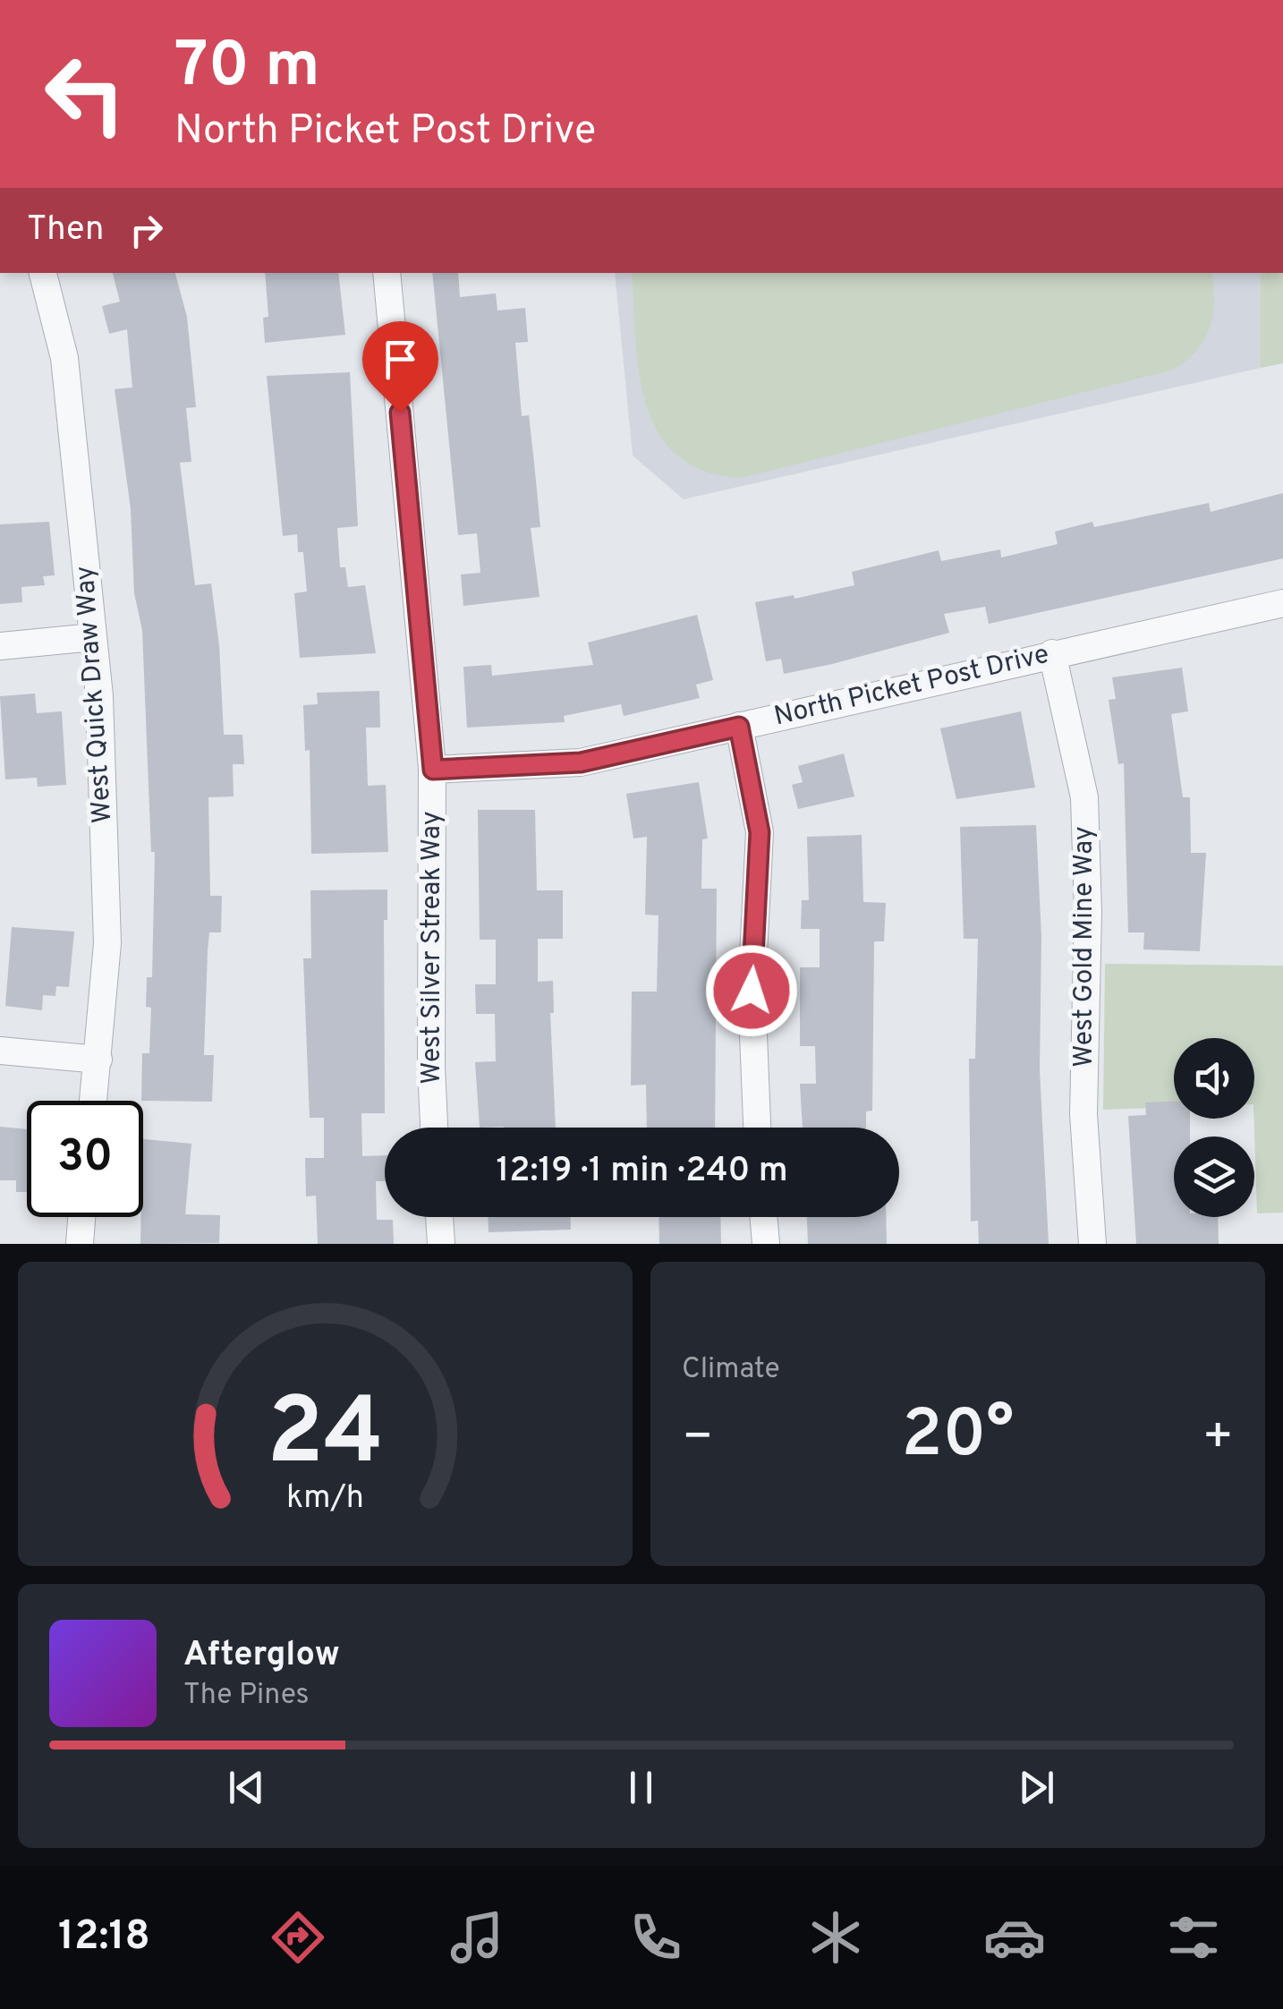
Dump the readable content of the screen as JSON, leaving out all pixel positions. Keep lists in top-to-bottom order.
{
  "streets": {
    "street": [
      "North Picket Post Drive",
      "West Quick Draw Way",
      "West Gold Mine Way",
      "West Silver Streak Way"
    ]
  },
  "crossings": [
    ["North Picket Post Drive", "West Gold Mine Way"],
    ["North Picket Post Drive", "West Silver Streak Way"]
  ],
  "page": {
    "turn": ["70 m", "North Picket Post Drive"],
    "then": "Then",
    "limit": "30",
    "trip": "12:19 · 1 min · 240 m",
    "tile": "Climate",
    "heat": ["−", "20°", "+"],
    "song": ["Afterglow", "The Pines"],
    "tabs": "12:18",
    "gauge": ["24", "km/h"]
  }
}
